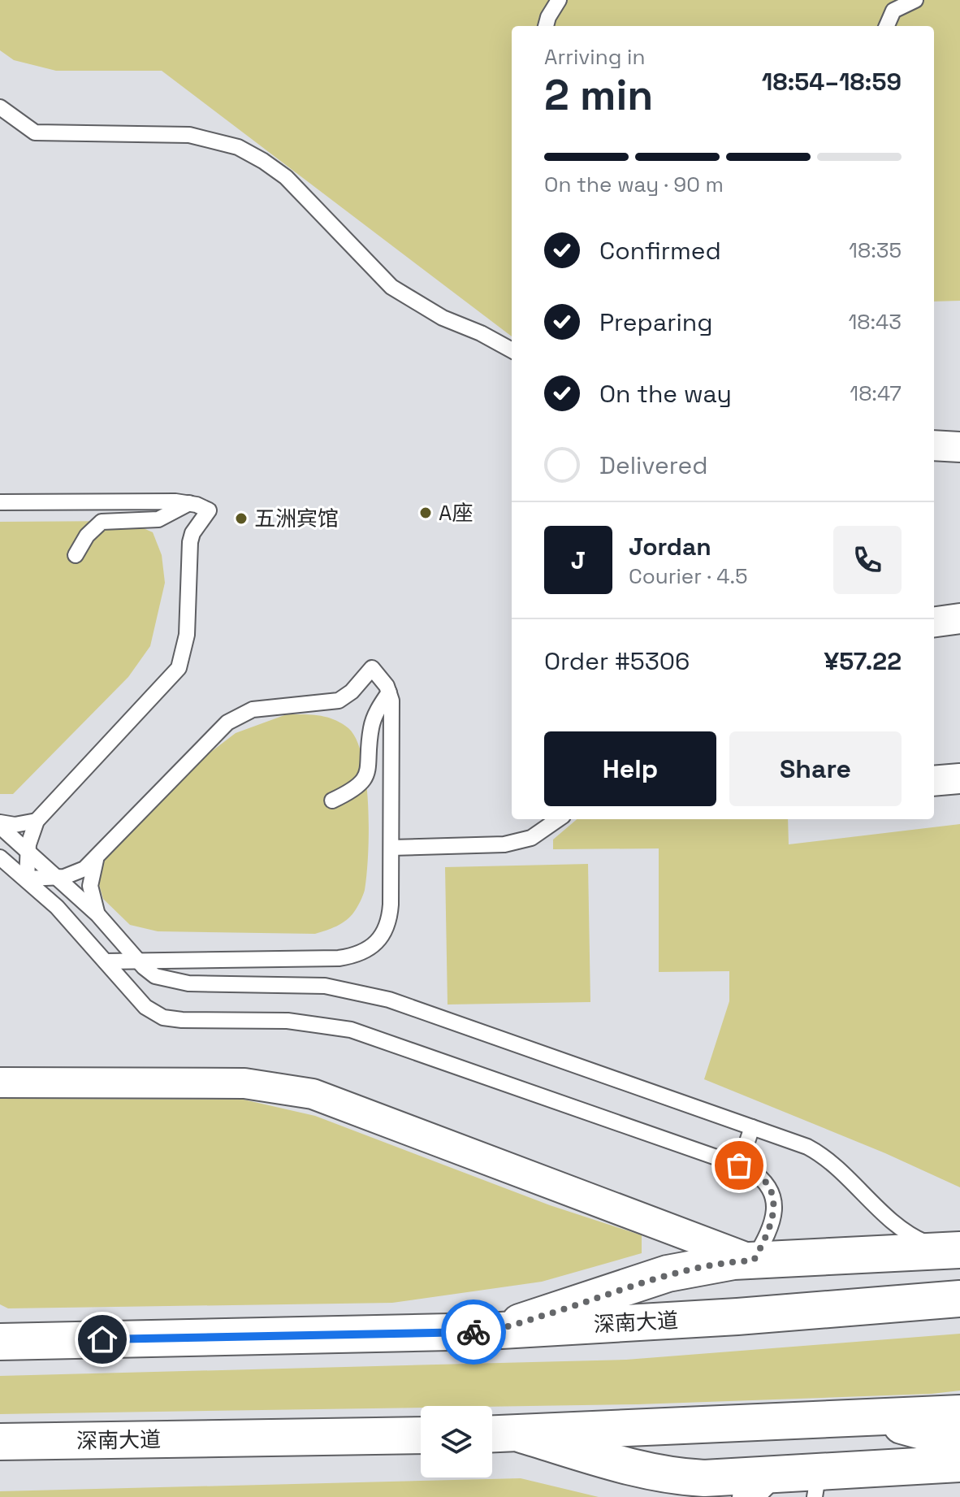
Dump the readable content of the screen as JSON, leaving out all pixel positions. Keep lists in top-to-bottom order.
{
  "streets": {
    "main road": ["深南大道"]
  },
  "places": ["A座", "五洲宾馆"],
  "page": {
    "heading": ["2 min", "Arriving in", "18:54–18:59"],
    "panel": [
      "Jordan",
      "Courier · 4.5",
      "Order #5306",
      "¥57.22"
    ],
    "bar": "On the way · 90 m",
    "list": [
      ["Confirmed", "18:35"],
      ["Preparing", "18:43"],
      ["On the way", "18:47"],
      "Delivered"
    ],
    "round": "J",
    "buttons": ["Help", "Share"]
  }
}
